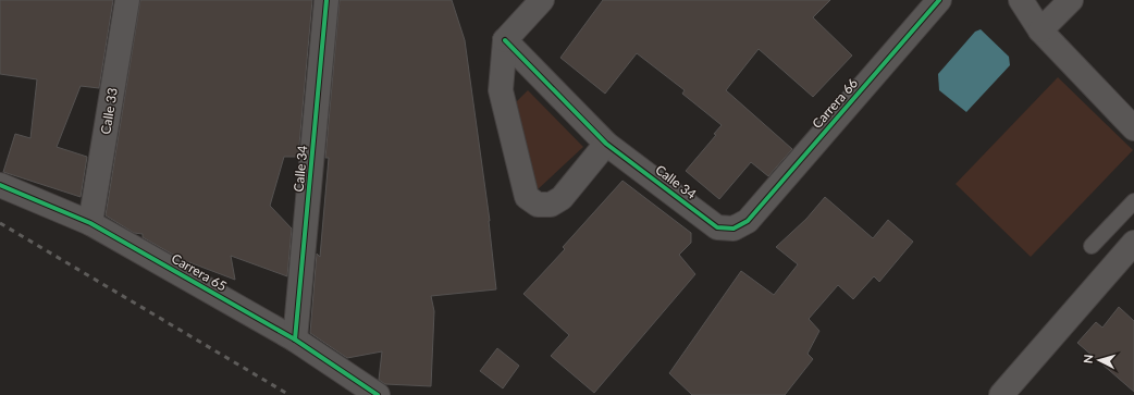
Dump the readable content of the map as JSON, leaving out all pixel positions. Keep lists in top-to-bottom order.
{
  "streets": {
    "street": [
      "Carrera 66",
      "Calle 33",
      "Calle 34",
      "Carrera 65"
    ]
  },
  "crossings": [
    ["Carrera 66", "Calle 34"],
    ["Calle 33", "Carrera 65"],
    ["Calle 34", "Carrera 65"]
  ],
  "north": "left"
}
